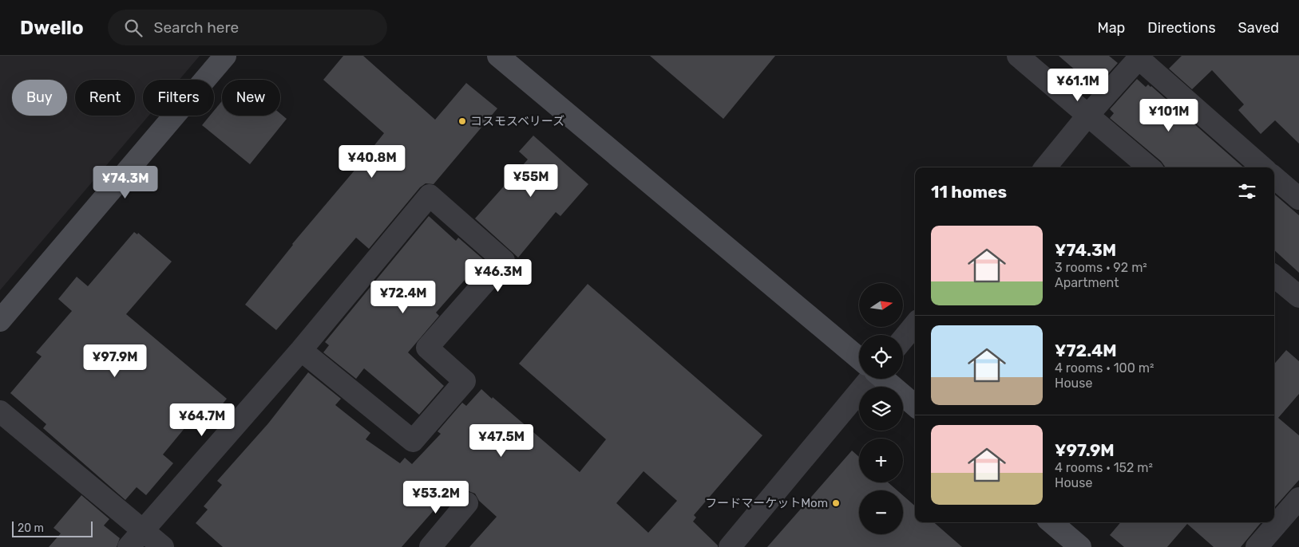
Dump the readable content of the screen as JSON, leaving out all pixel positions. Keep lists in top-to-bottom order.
{
  "places": ["コスモスベリーズ", "フードマーケットMom"],
  "scale_bar": "20 m",
  "north": "right",
  "page": {
    "header": "Dwello",
    "search": "Search here",
    "nav": ["Map", "Directions", "Saved"],
    "price": [
      "¥61.1M",
      "¥101M",
      "¥40.8M",
      "¥55M",
      "¥74.3M",
      "¥46.3M",
      "¥72.4M",
      "¥97.9M",
      "¥64.7M",
      "¥47.5M",
      "¥53.2M"
    ],
    "chip": [
      "Buy",
      "Rent",
      "Filters",
      "New"
    ],
    "heading": "11 homes",
    "list": [
      {
        "name": "¥74.3M",
        "note": "3 rooms · 92 m² · Apartment"
      },
      {
        "name": "¥72.4M",
        "note": "4 rooms · 100 m² · House"
      },
      {
        "name": "¥97.9M",
        "note": "4 rooms · 152 m² · House"
      }
    ],
    "map_buttons": ["+", "−"],
    "scale": "20 m"
  }
}
